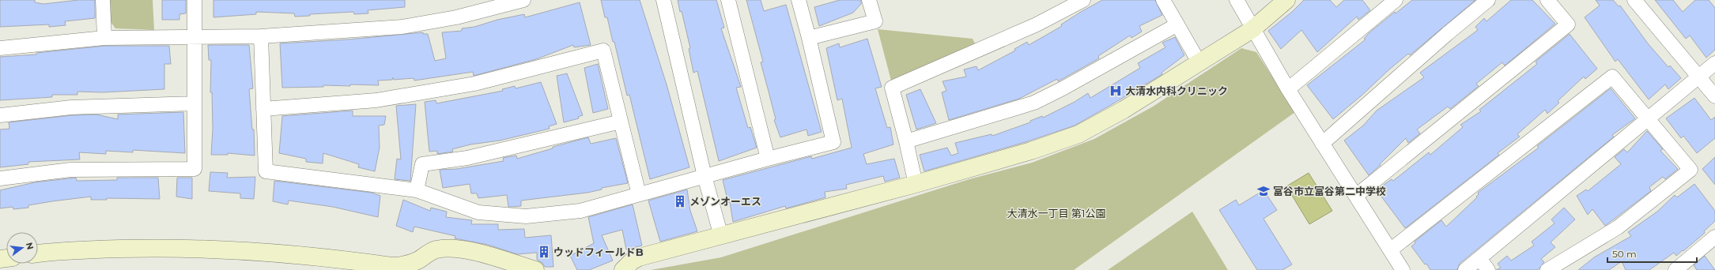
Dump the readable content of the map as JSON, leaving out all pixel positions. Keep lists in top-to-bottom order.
{
  "parks": ["大清水一丁目 第1公園"],
  "places": {
    "hospital": ["大清水内科クリニック"],
    "school or university": ["富谷市立富谷第二中学校"],
    "building": ["メゾンオーエス", "ウッドフィールドB"]
  },
  "scale_bar": "50 m",
  "north": "right"
}
